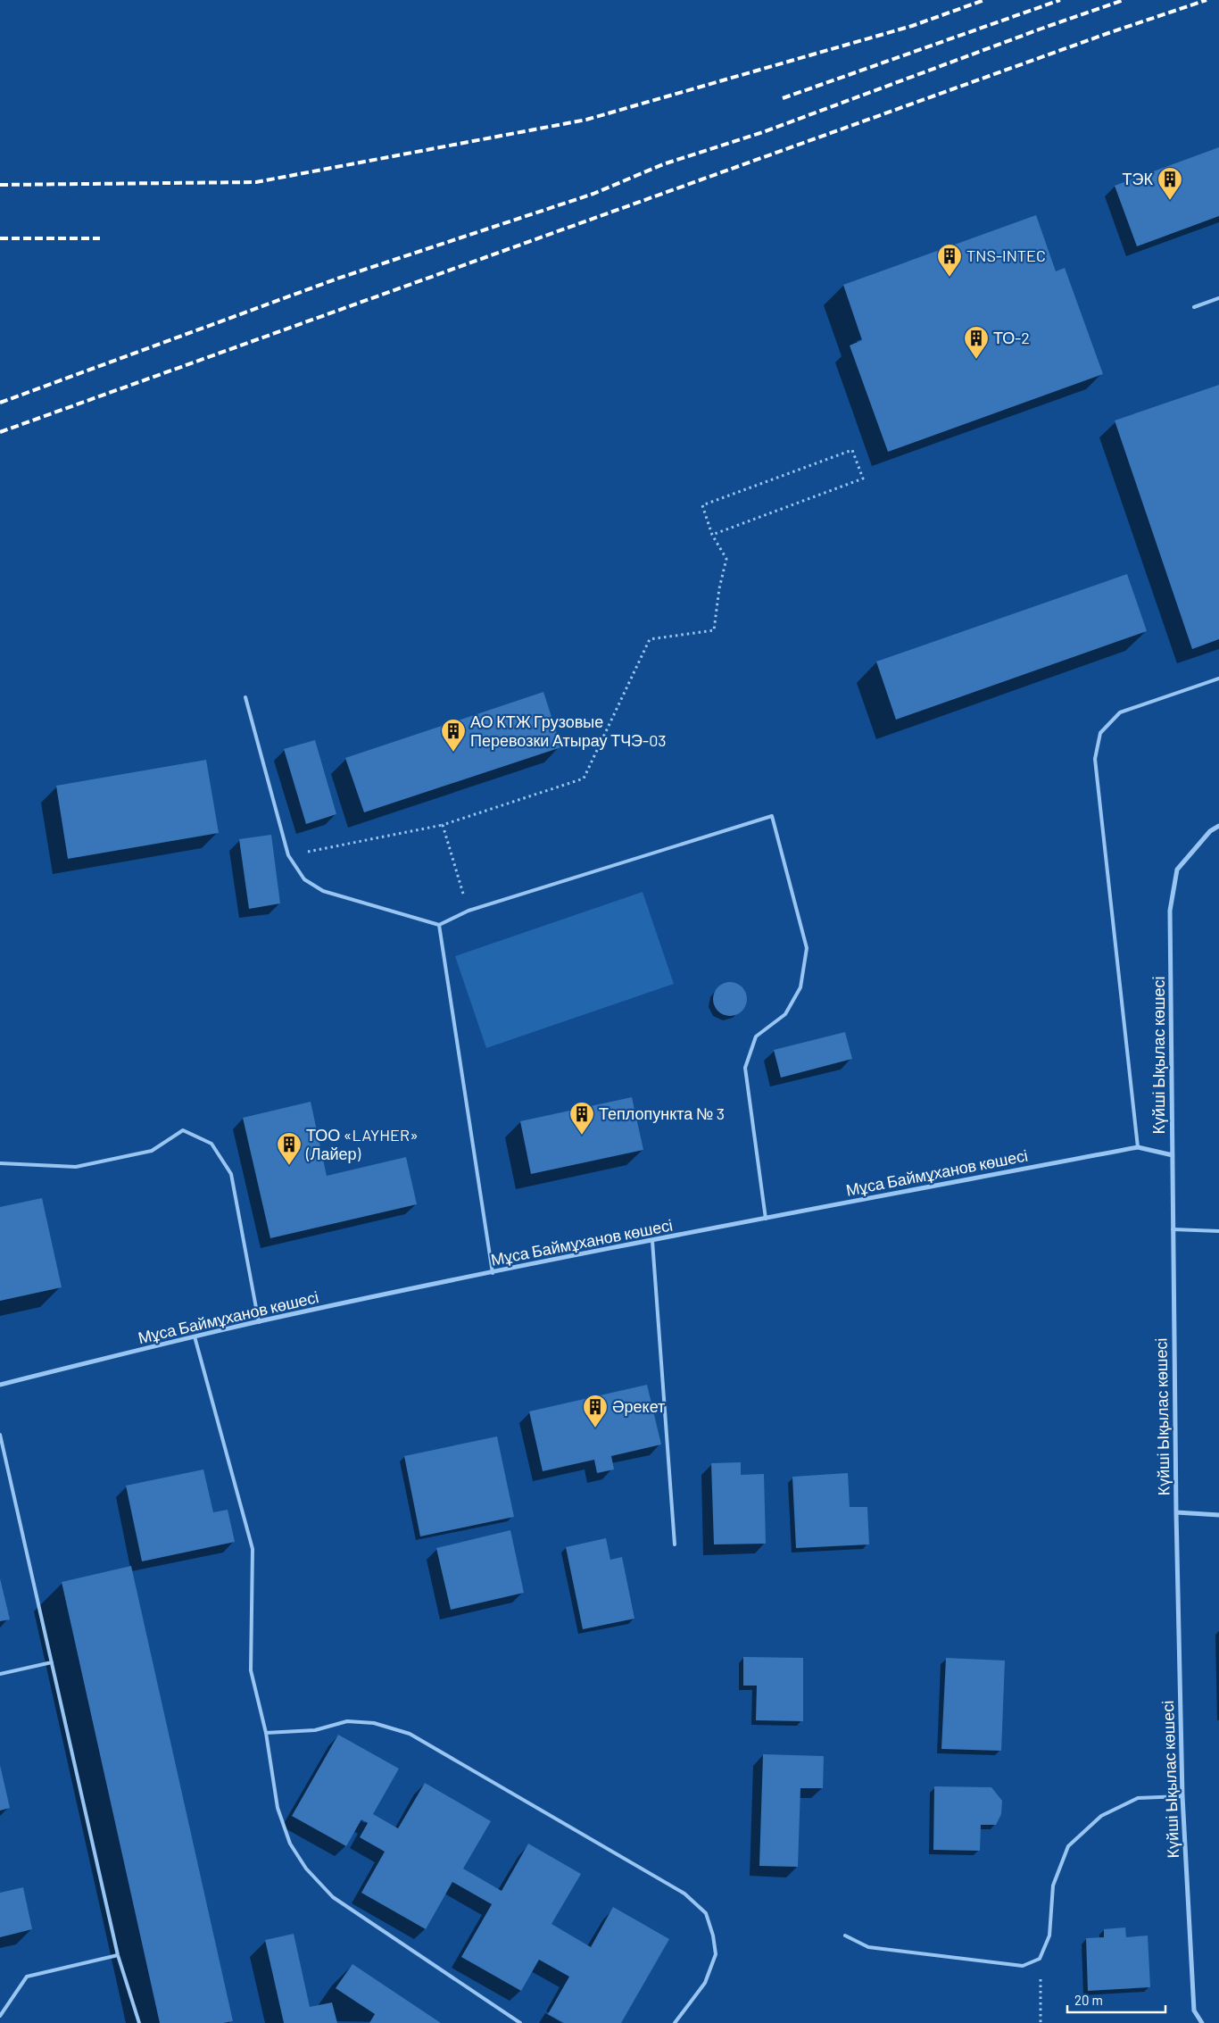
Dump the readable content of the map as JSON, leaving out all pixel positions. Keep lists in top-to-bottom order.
{
  "streets": {
    "street": ["Күйші Ықылас көшесі", "Мұса Баймұханов көшесі"]
  },
  "crossings": [
    ["Күйші Ықылас көшесі", "Мұса Баймұханов көшесі"]
  ],
  "places": {
    "building": [
      "ТЭК",
      "TNS-INTEC",
      "ТО-2",
      "АО КТЖ Грузовые Перевозки Атырау ТЧЭ-03",
      "Теплопункта № 3",
      "ТОО «LAYHER» (Лайер)",
      "Әрекет"
    ]
  },
  "scale_bar": "20 m"
}
